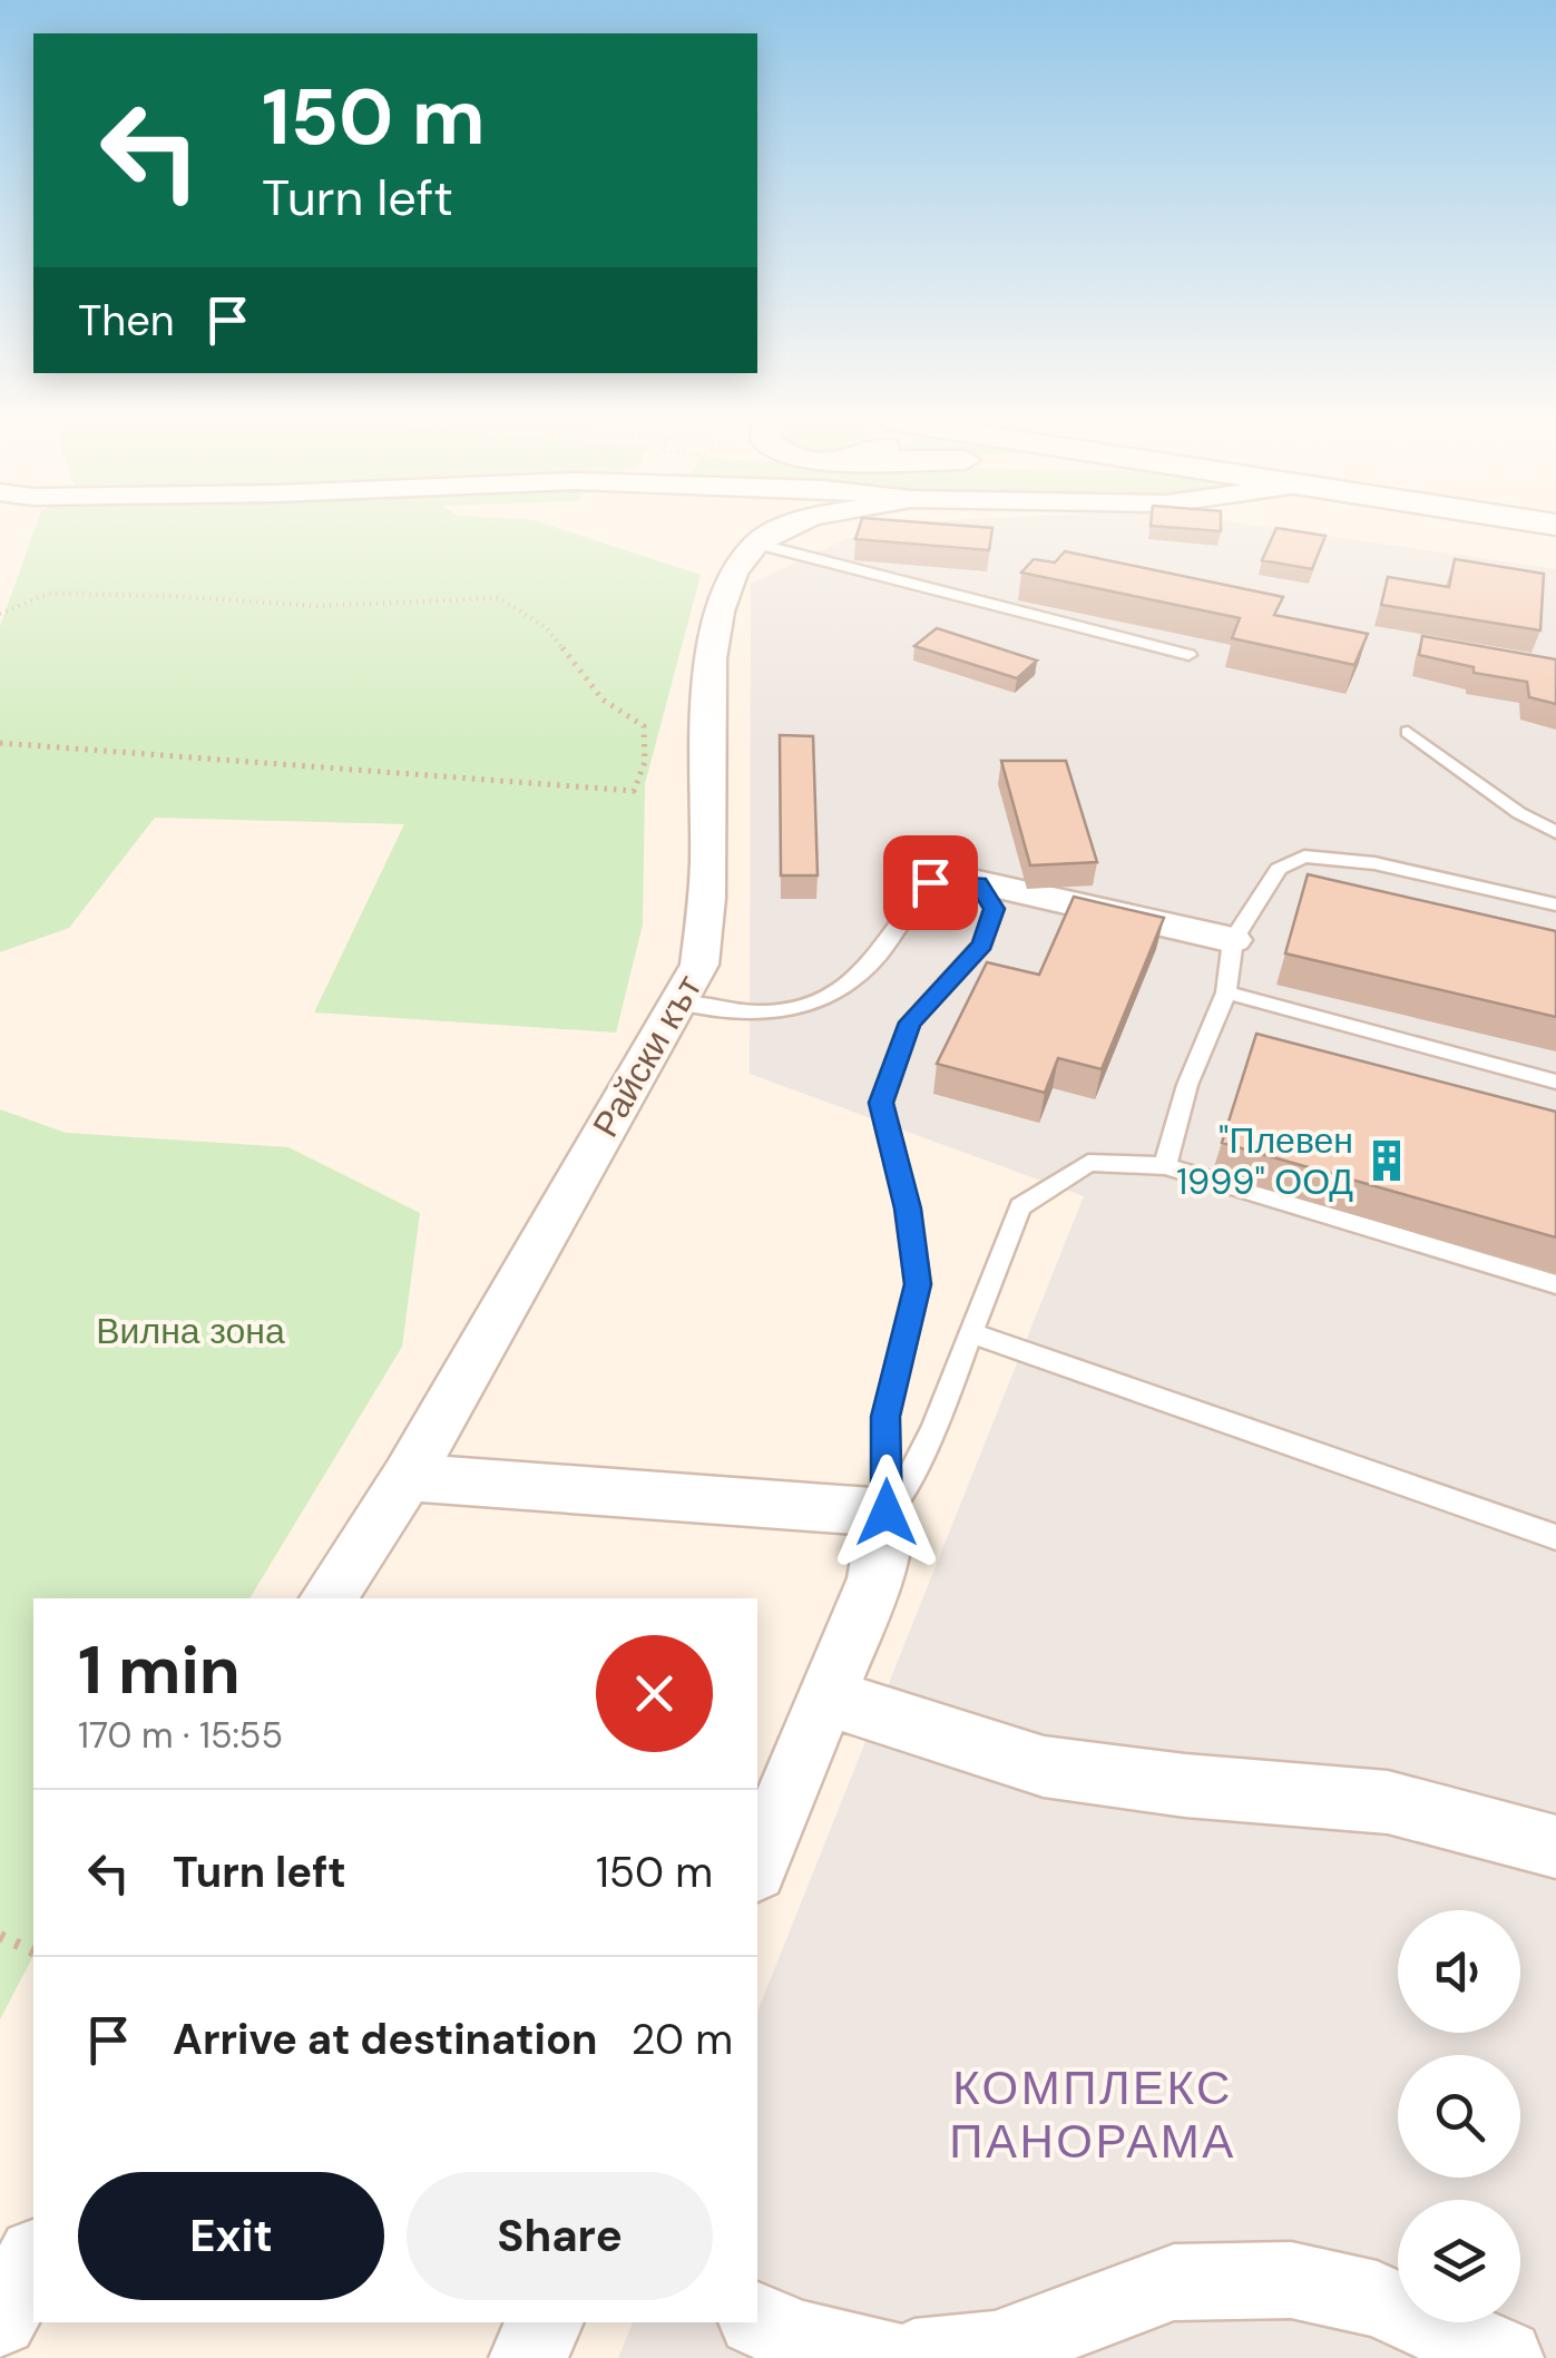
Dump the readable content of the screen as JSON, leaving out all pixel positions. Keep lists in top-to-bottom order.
{
  "streets": {
    "street": ["Райски кът"]
  },
  "districts": ["КОМПЛЕКС ПАНОРАМА"],
  "parks": ["Вилна зона"],
  "places": {
    "building": ["\"Плевен 1999\" ООД"]
  },
  "page": {
    "turn": ["150 m", "Turn left"],
    "then": "Then",
    "heading": ["1 min", "170 m · 15:55"],
    "list": [
      {
        "name": "Turn left",
        "value": "150 m"
      },
      {
        "name": "Arrive at destination",
        "value": "20 m"
      }
    ],
    "buttons": ["Exit", "Share"]
  }
}
